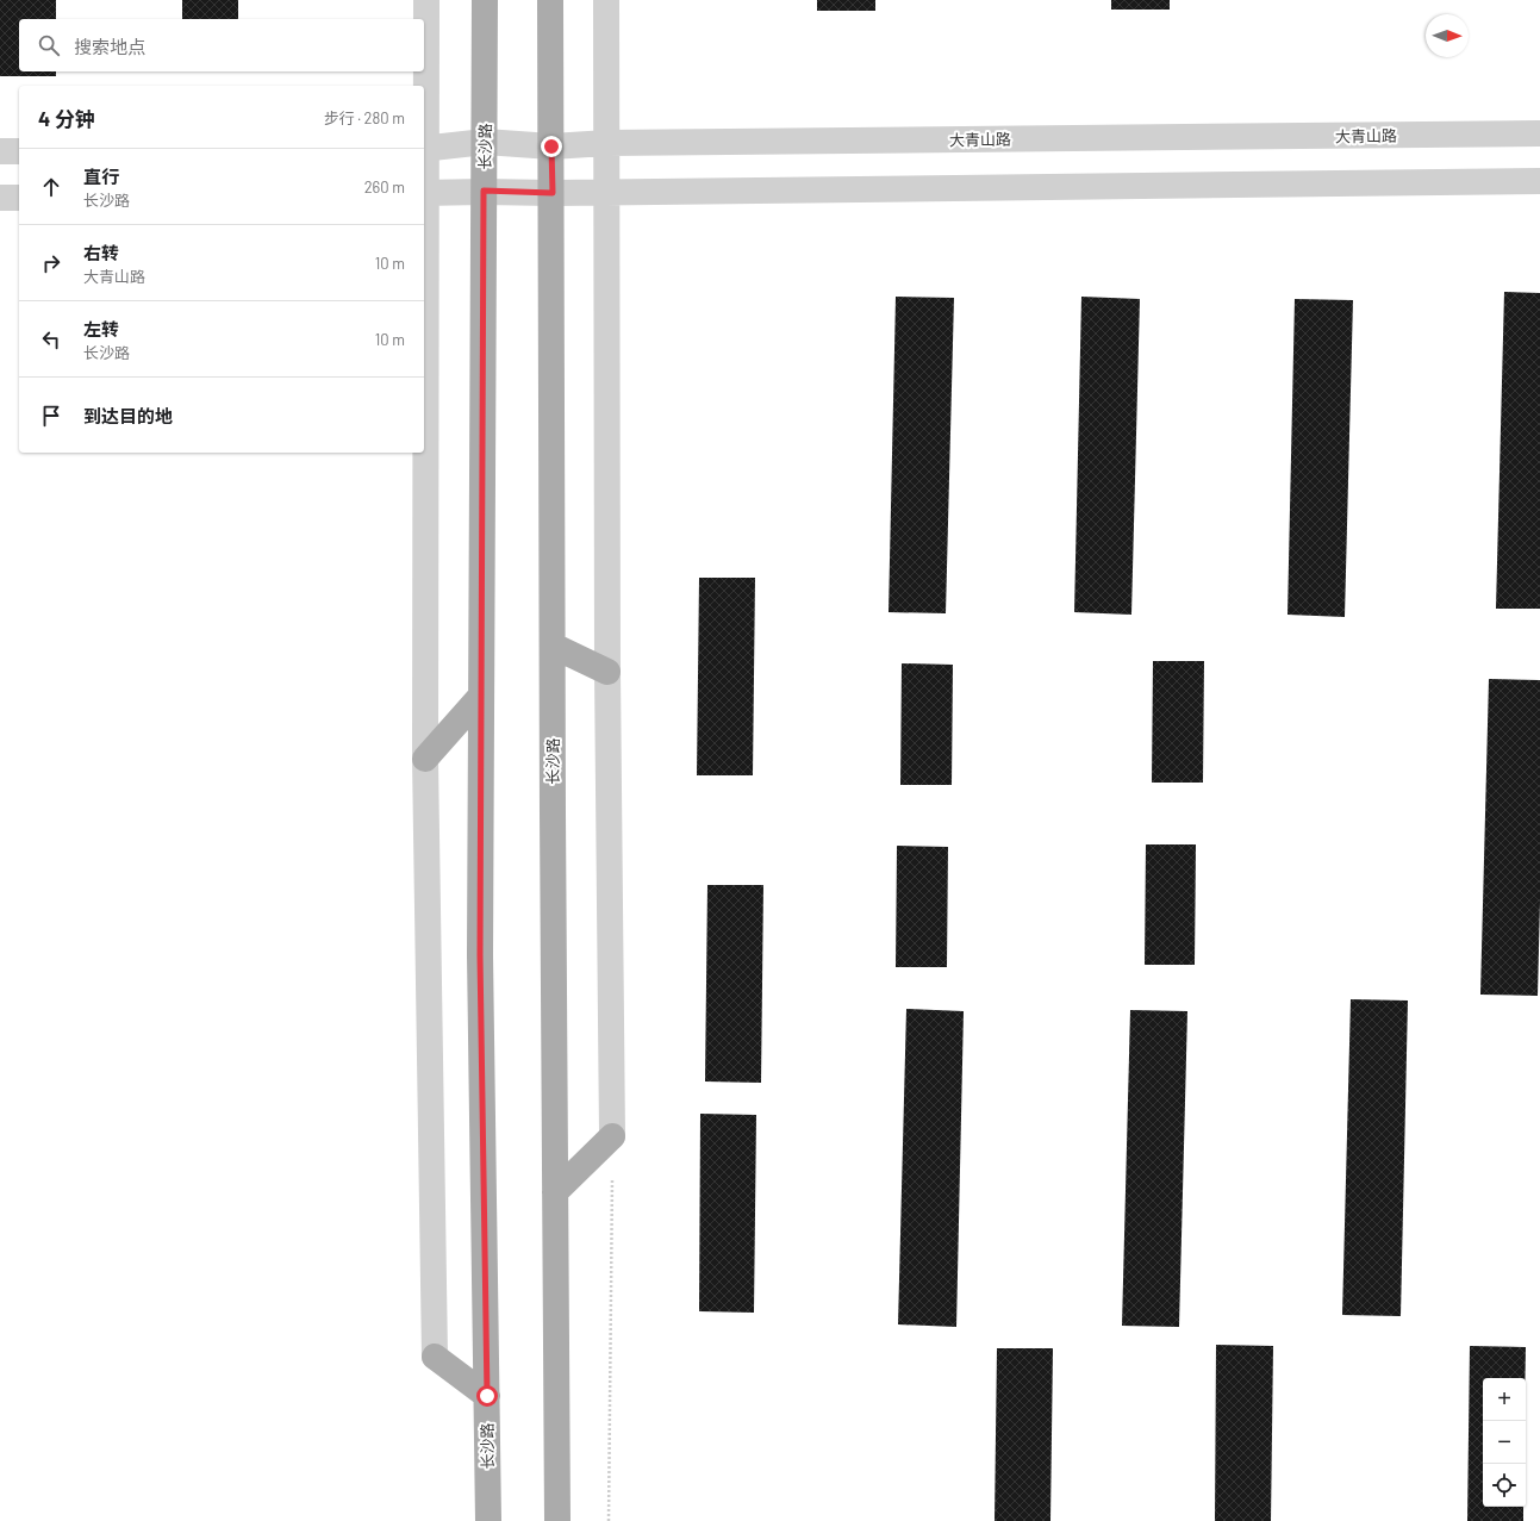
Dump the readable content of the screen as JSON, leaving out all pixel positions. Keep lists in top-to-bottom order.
{
  "streets": {
    "main road": ["长沙路"],
    "street": ["大青山路"]
  },
  "crossings": [
    ["大青山路", "长沙路"]
  ],
  "north": "right",
  "page": {
    "search": "搜索地点",
    "heading": ["4 分钟", "步行 · 280 m"],
    "list": [
      ["直行", "长沙路", "260 m"],
      ["右转", "大青山路", "10 m"],
      ["左转", "长沙路", "10 m"],
      "到达目的地"
    ],
    "map_buttons": ["+", "−"]
  }
}
